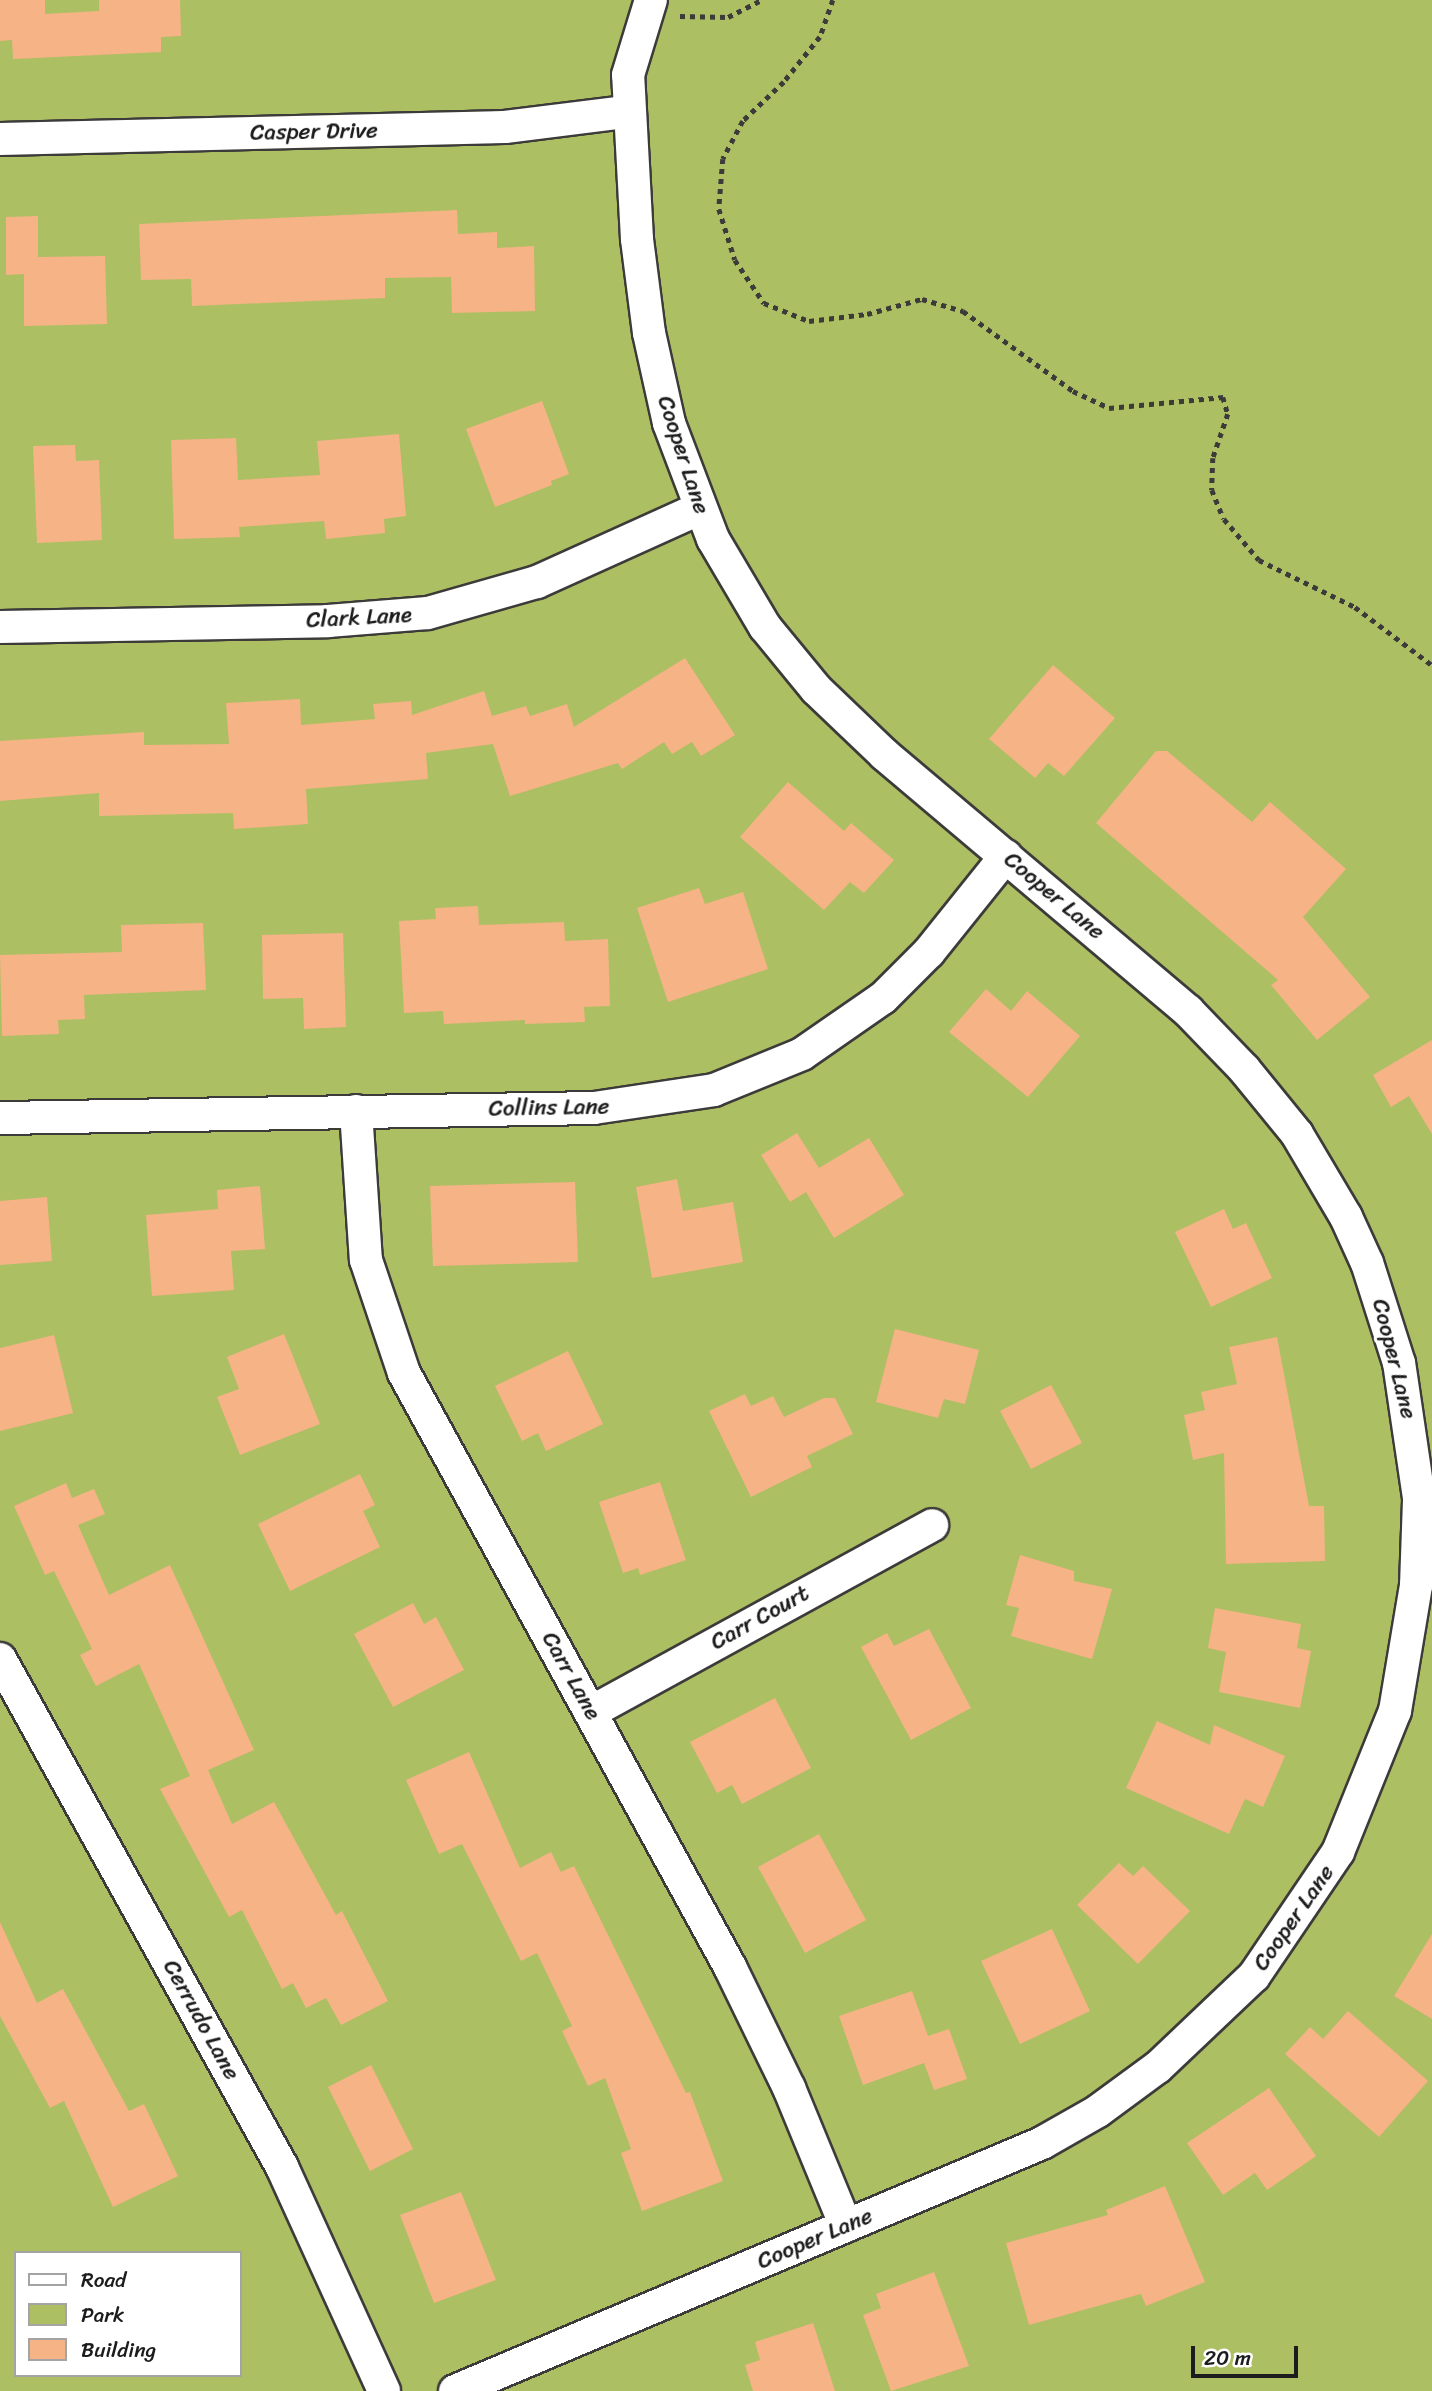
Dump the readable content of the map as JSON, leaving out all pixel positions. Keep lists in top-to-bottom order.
{
  "streets": {
    "street": [
      "Casper Drive",
      "Cooper Lane",
      "Clark Lane",
      "Collins Lane",
      "Carr Court",
      "Carr Lane",
      "Cerrudo Lane"
    ]
  },
  "crossings": [
    ["Casper Drive", "Cooper Lane"],
    ["Cooper Lane", "Clark Lane"],
    ["Cooper Lane", "Collins Lane"],
    ["Cooper Lane", "Carr Lane"],
    ["Collins Lane", "Carr Lane"],
    ["Carr Court", "Carr Lane"]
  ],
  "legend": ["Road", "Park", "Building"],
  "scale_bar": "20 m"
}
